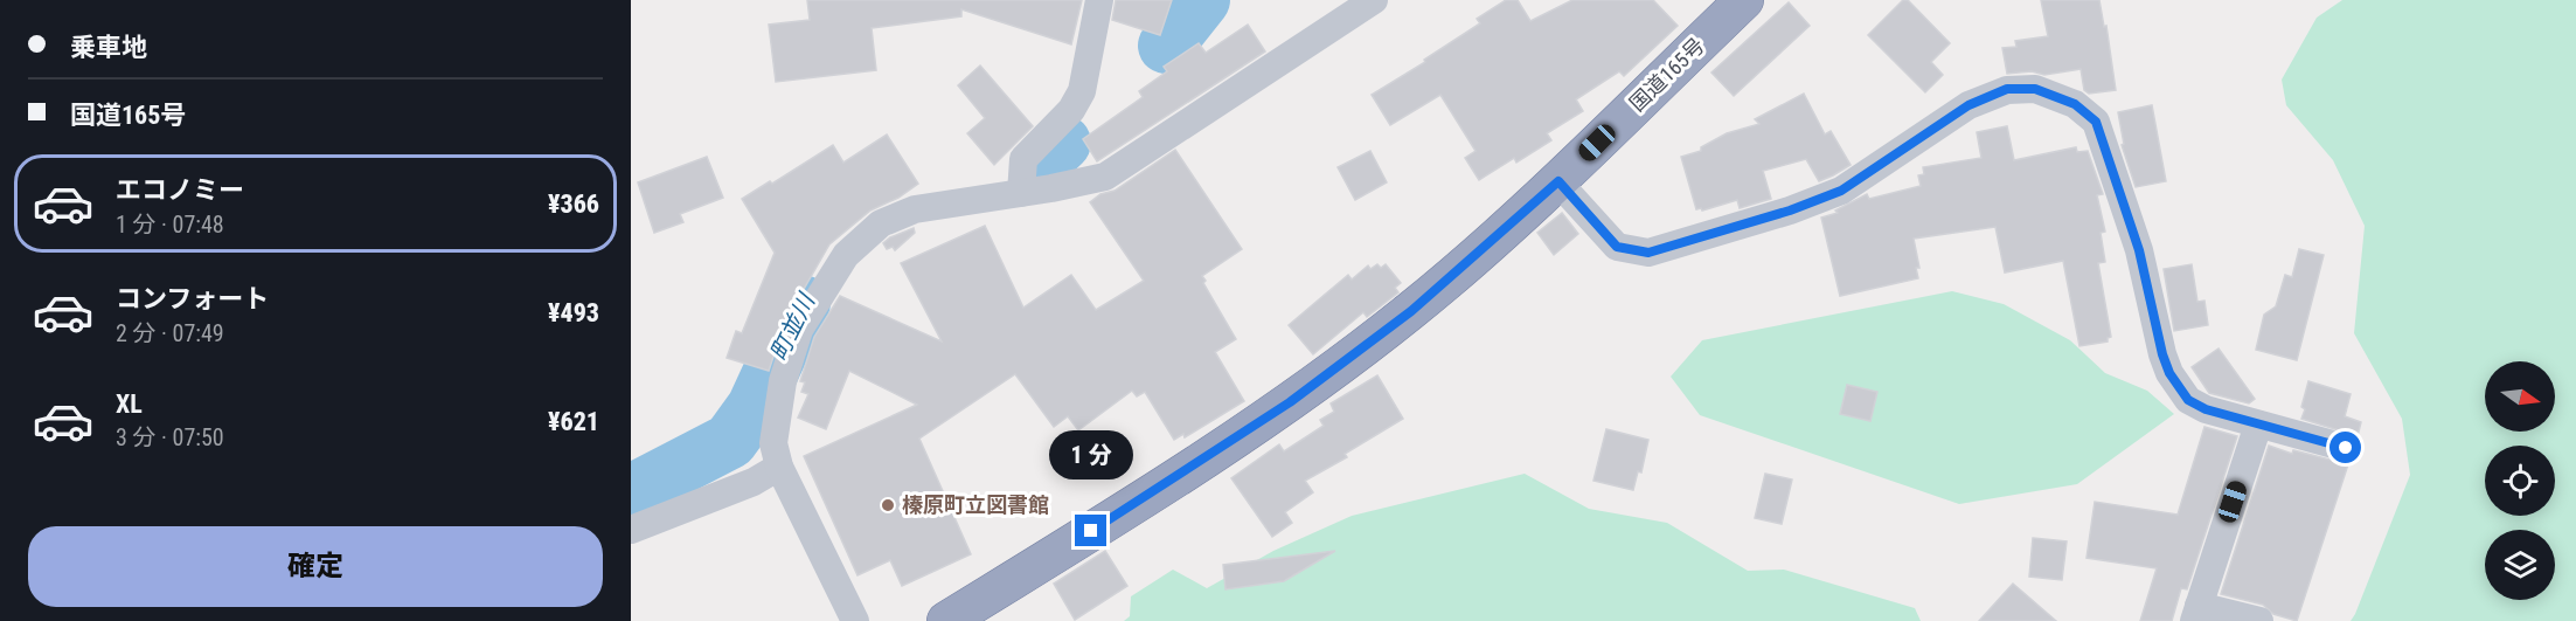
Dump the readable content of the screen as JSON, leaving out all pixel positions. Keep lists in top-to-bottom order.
{
  "streets": {
    "highway": ["国道165号"]
  },
  "water": ["町並川"],
  "places": ["榛原町立図書館"],
  "north": "right",
  "page": {
    "banner": ["乗車地", "国道165号"],
    "list": [
      {
        "name": "エコノミー",
        "note": "1 分 · 07:48",
        "value": "¥366"
      },
      {
        "name": "コンフォート",
        "note": "2 分 · 07:49",
        "value": "¥493"
      },
      {
        "name": "XL",
        "note": "3 分 · 07:50",
        "value": "¥621"
      }
    ],
    "bubble": "1 分",
    "buttons": "確定"
  }
}
